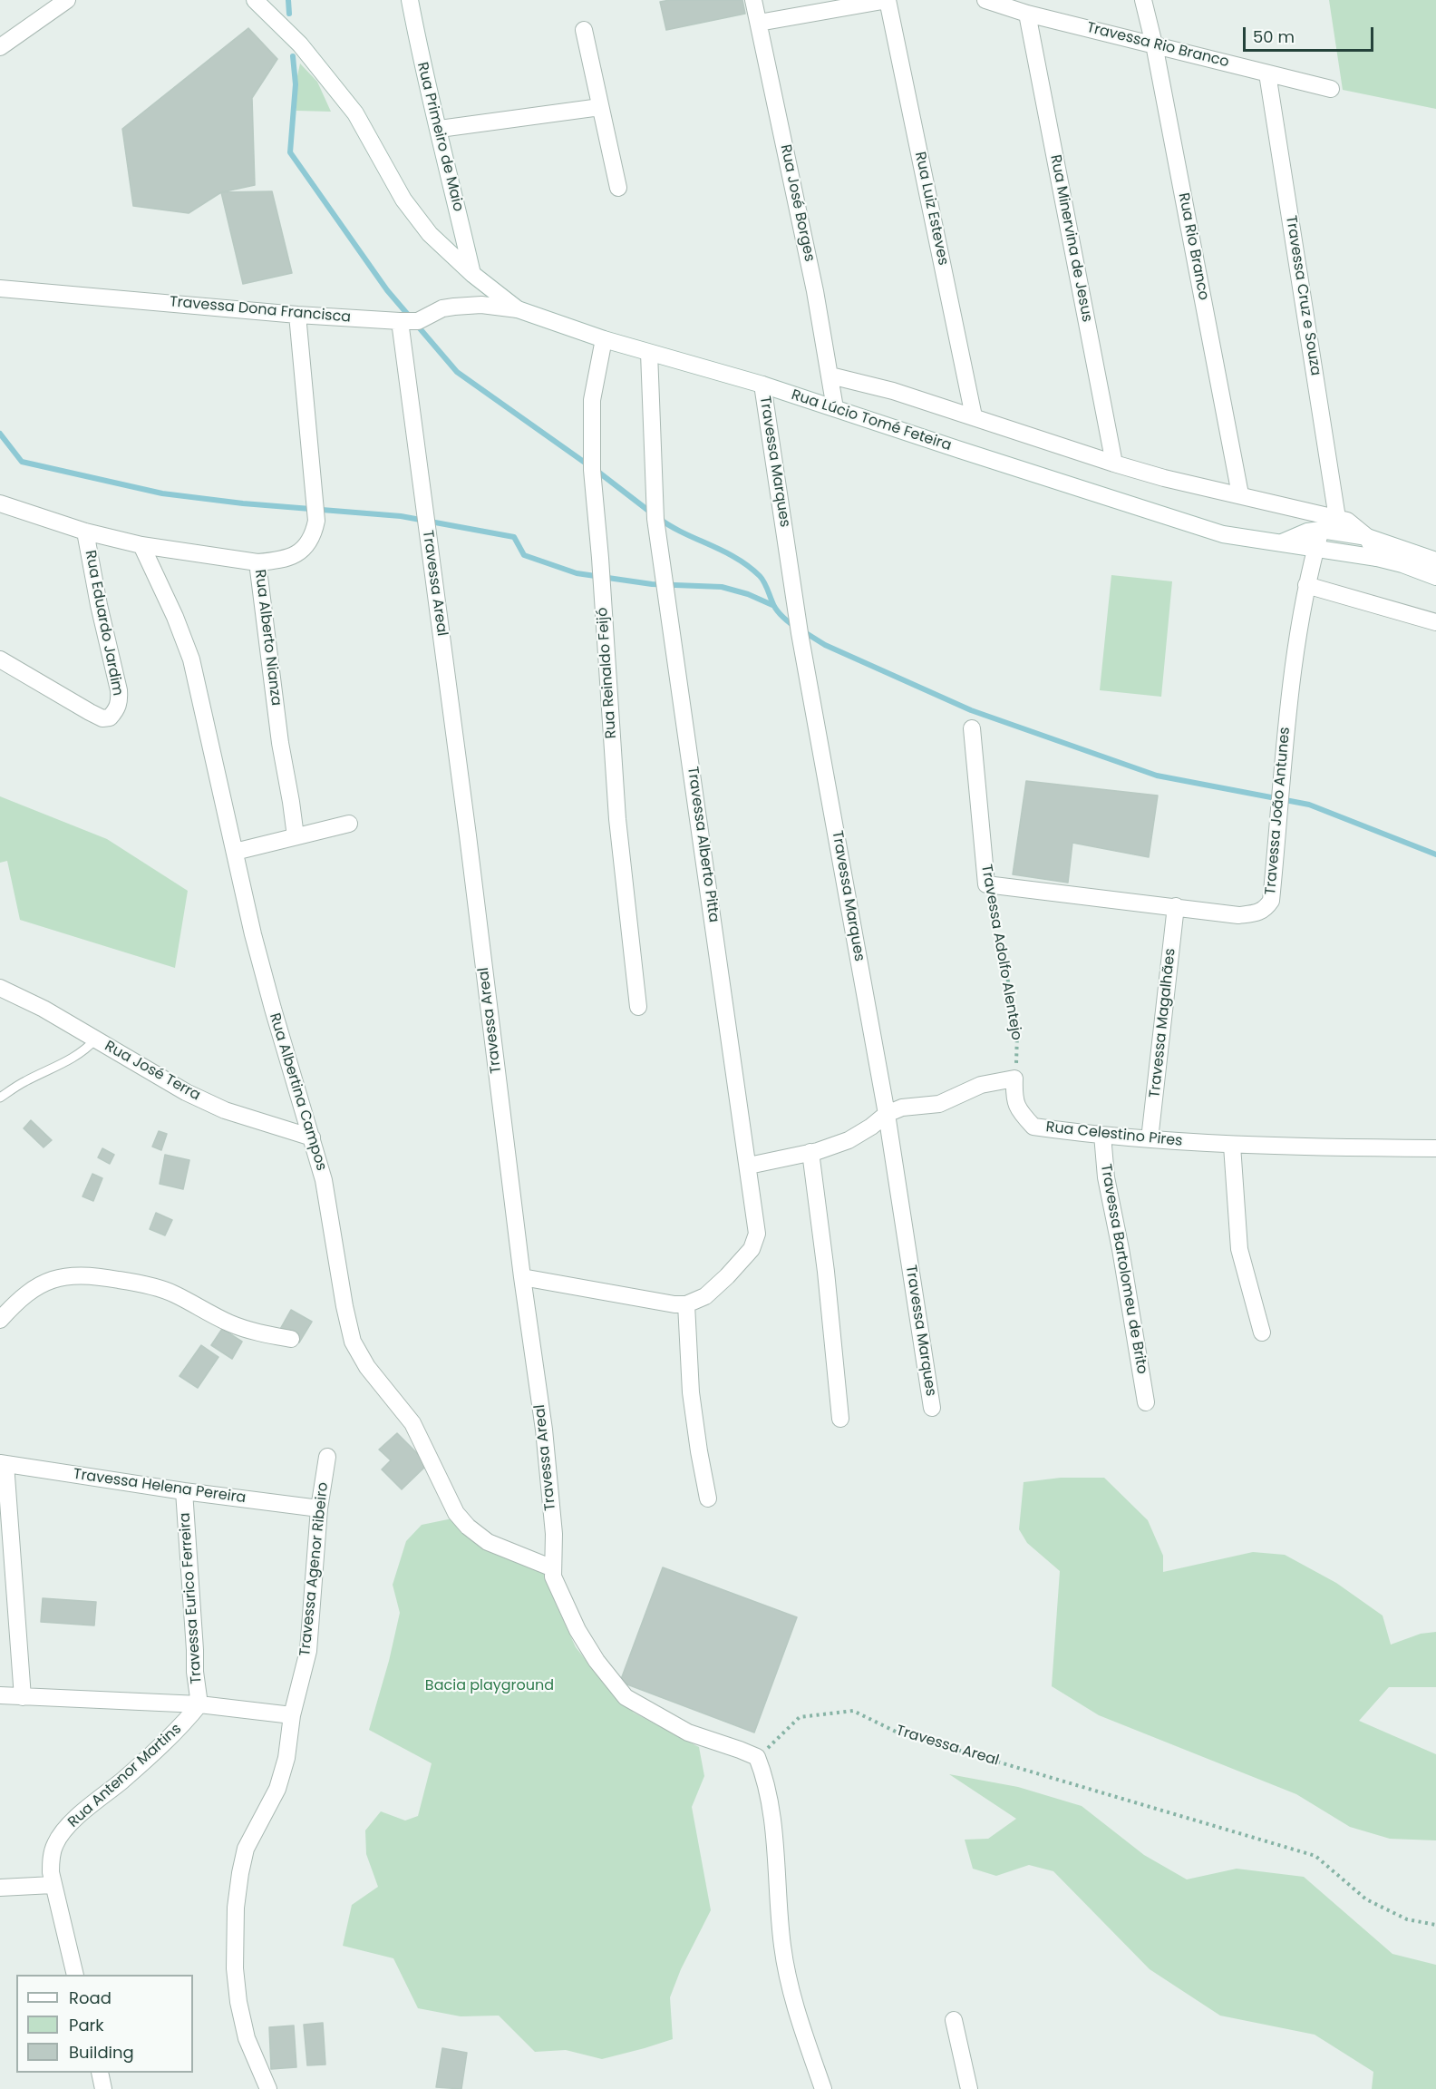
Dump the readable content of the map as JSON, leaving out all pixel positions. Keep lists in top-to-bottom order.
{
  "streets": {
    "street": [
      "Travessa Rio Branco",
      "Rua Primeiro de Maio",
      "Rua José Borges",
      "Rua Luiz Esteves",
      "Rua Minervina de Jesus",
      "Rua Rio Branco",
      "Travessa Cruz e Souza",
      "Travessa Dona Francisca",
      "Rua Lúcio Tomé Feteira",
      "Travessa Marques",
      "Travessa Areal",
      "Rua Eduardo Jardim",
      "Rua Alberto Nianza",
      "Rua Reinaldo Feijó",
      "Travessa João Antunes",
      "Travessa Alberto Pitta",
      "Travessa Adolfo Alentejo",
      "Travessa Magalhães",
      "Rua José Terra",
      "Rua Albertina Campos",
      "Rua Celestino Pires",
      "Travessa Bartolomeu de Brito",
      "Travessa Helena Pereira",
      "Travessa Agenor Ribeiro",
      "Travessa Eurico Ferreira",
      "Rua Antenor Martins"
    ]
  },
  "crossings": [
    ["Travessa Rio Branco", "Rua Minervina de Jesus"],
    ["Travessa Rio Branco", "Rua Rio Branco"],
    ["Travessa Rio Branco", "Travessa Cruz e Souza"],
    ["Rua Primeiro de Maio", "Rua Lúcio Tomé Feteira"],
    ["Rua José Borges", "Rua Lúcio Tomé Feteira"],
    ["Rua Luiz Esteves", "Rua Lúcio Tomé Feteira"],
    ["Rua Minervina de Jesus", "Rua Lúcio Tomé Feteira"],
    ["Rua Rio Branco", "Rua Lúcio Tomé Feteira"],
    ["Travessa Cruz e Souza", "Rua Lúcio Tomé Feteira"],
    ["Travessa Dona Francisca", "Travessa Areal"],
    ["Travessa Dona Francisca", "Rua Alberto Nianza"],
    ["Rua Lúcio Tomé Feteira", "Travessa Marques"],
    ["Rua Lúcio Tomé Feteira", "Rua Reinaldo Feijó"],
    ["Rua Lúcio Tomé Feteira", "Travessa João Antunes"],
    ["Rua Lúcio Tomé Feteira", "Travessa Alberto Pitta"],
    ["Travessa Areal", "Rua Albertina Campos"],
    ["Travessa João Antunes", "Travessa Adolfo Alentejo"],
    ["Travessa João Antunes", "Travessa Magalhães"],
    ["Travessa Adolfo Alentejo", "Rua Celestino Pires"],
    ["Travessa Magalhães", "Rua Celestino Pires"],
    ["Rua José Terra", "Rua Albertina Campos"],
    ["Rua Celestino Pires", "Travessa Bartolomeu de Brito"],
    ["Travessa Helena Pereira", "Travessa Agenor Ribeiro"],
    ["Travessa Helena Pereira", "Travessa Eurico Ferreira"],
    ["Travessa Eurico Ferreira", "Rua Antenor Martins"]
  ],
  "parks": ["Bacia playground"],
  "legend": ["Road", "Park", "Building"],
  "scale_bar": "50 m"
}
